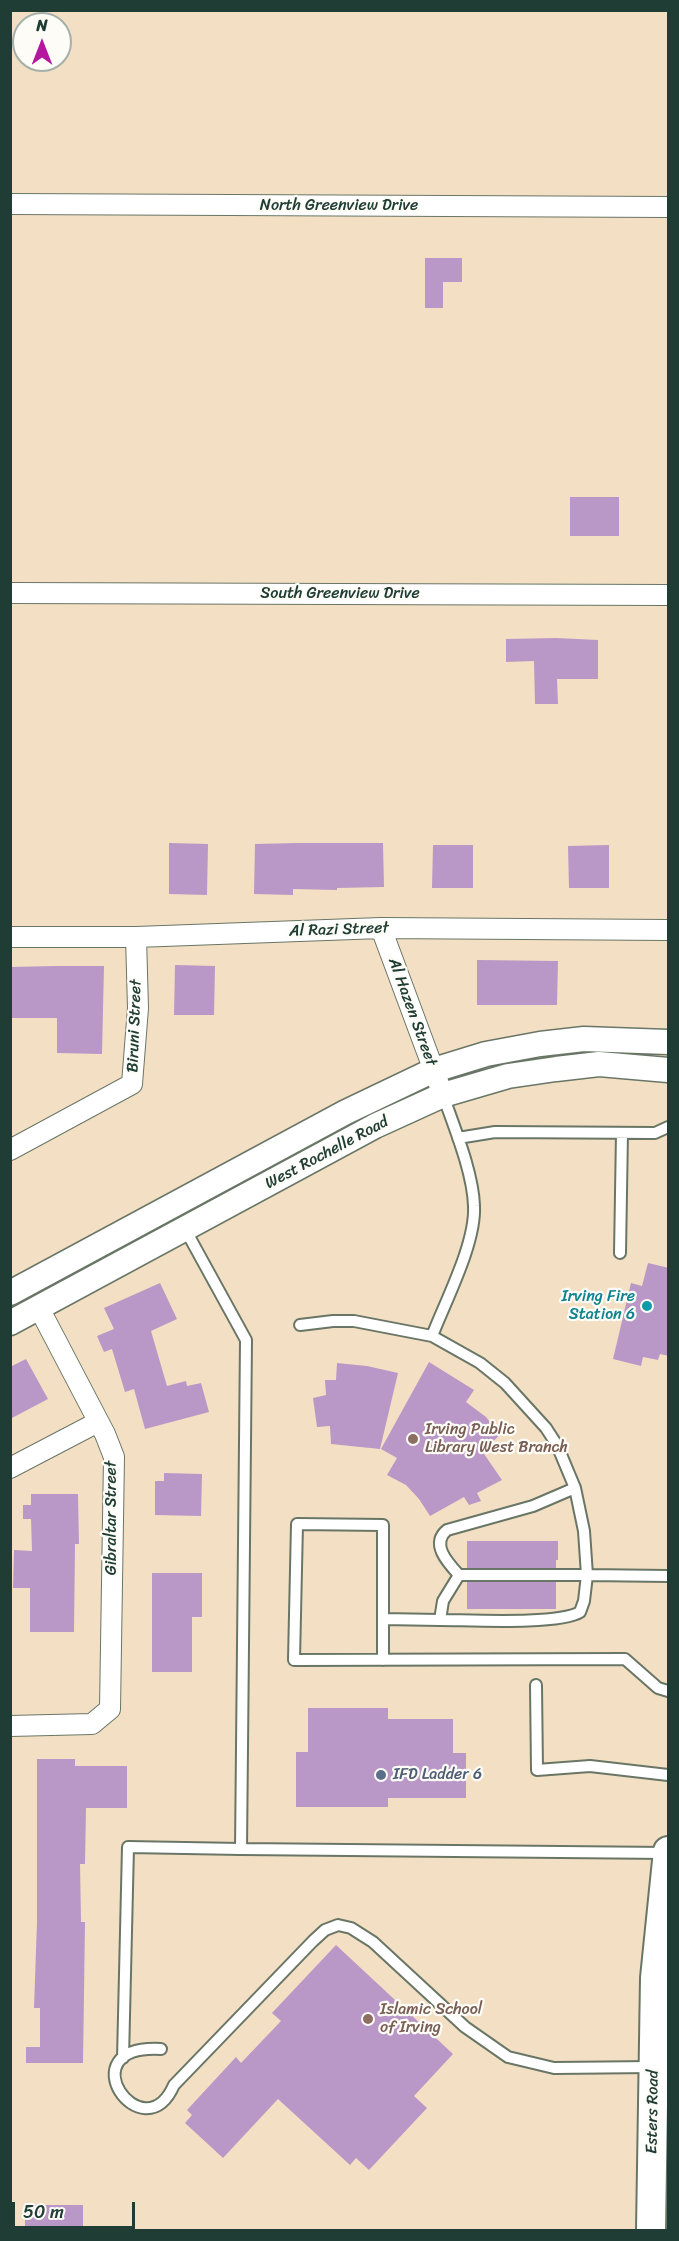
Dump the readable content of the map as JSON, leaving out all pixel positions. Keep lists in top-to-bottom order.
{
  "streets": {
    "main road": ["Esters Road"],
    "street": [
      "North Greenview Drive",
      "South Greenview Drive",
      "Al Razi Street",
      "Al Hazen Street",
      "Biruni Street",
      "West Rochelle Road",
      "Gibraltar Street"
    ]
  },
  "crossings": [
    ["Al Razi Street", "Al Hazen Street"],
    ["Al Razi Street", "Biruni Street"],
    ["Al Hazen Street", "West Rochelle Road"],
    ["West Rochelle Road", "Gibraltar Street"]
  ],
  "places": [
    "Irving Fire Station 6",
    "Irving Public Library West Branch",
    "IFD Ladder 6",
    "Islamic School of Irving"
  ],
  "scale_bar": "50 m",
  "north": "top"
}
